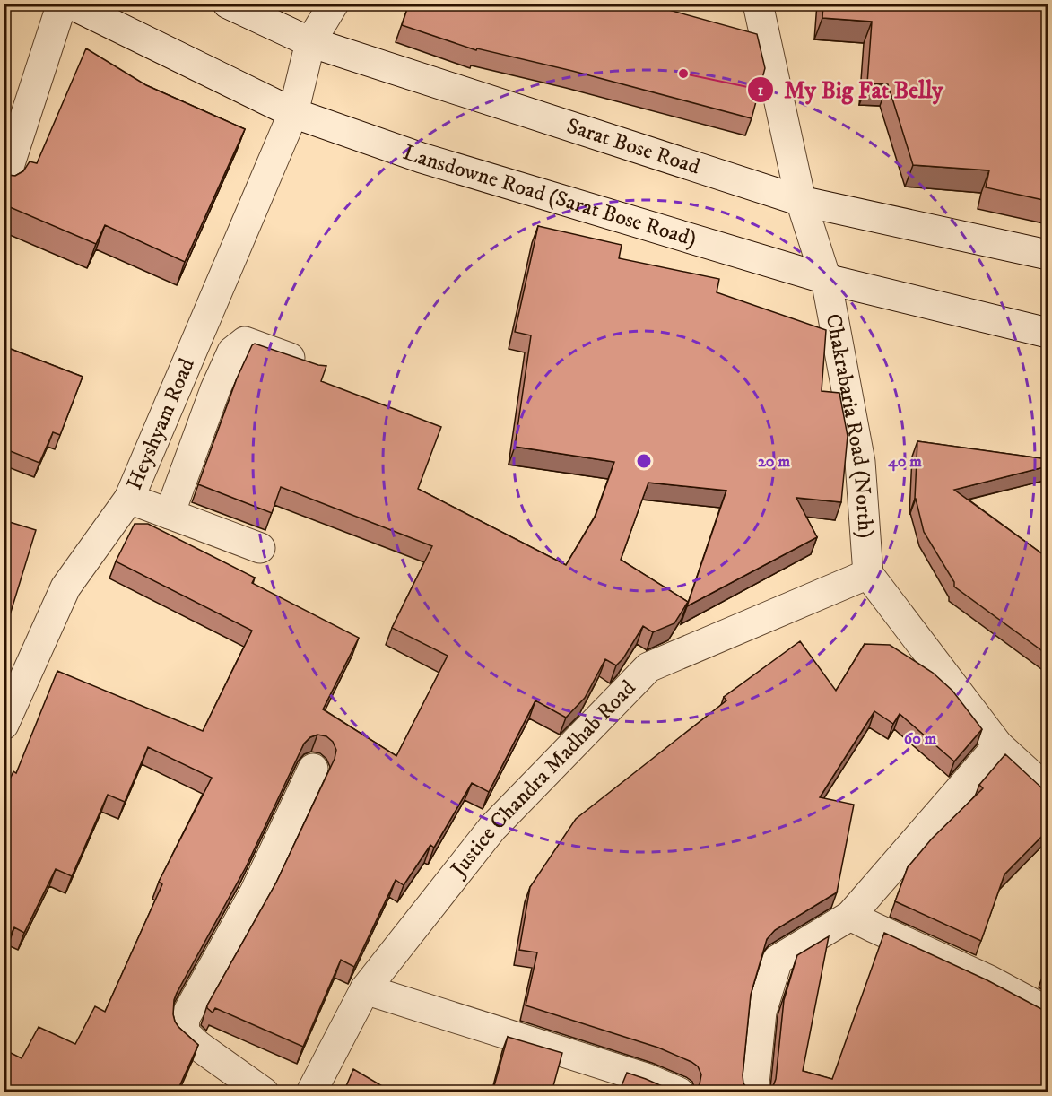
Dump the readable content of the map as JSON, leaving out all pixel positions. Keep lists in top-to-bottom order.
{
  "streets": {
    "street": [
      "Sarat Bose Road",
      "Lansdowne Road (Sarat Bose Road)",
      "Heyshyam Road",
      "Chakrabaria Road (North)",
      "Justice Chandra Madhab Road"
    ]
  },
  "crossings": [
    ["Sarat Bose Road", "Heyshyam Road"],
    ["Sarat Bose Road", "Chakrabaria Road (North)"],
    ["Lansdowne Road (Sarat Bose Road)", "Heyshyam Road"],
    ["Lansdowne Road (Sarat Bose Road)", "Chakrabaria Road (North)"],
    ["Chakrabaria Road (North)", "Justice Chandra Madhab Road"]
  ],
  "places": ["My Big Fat Belly"],
  "rings": ["20 m", "40 m", "60 m"]
}
